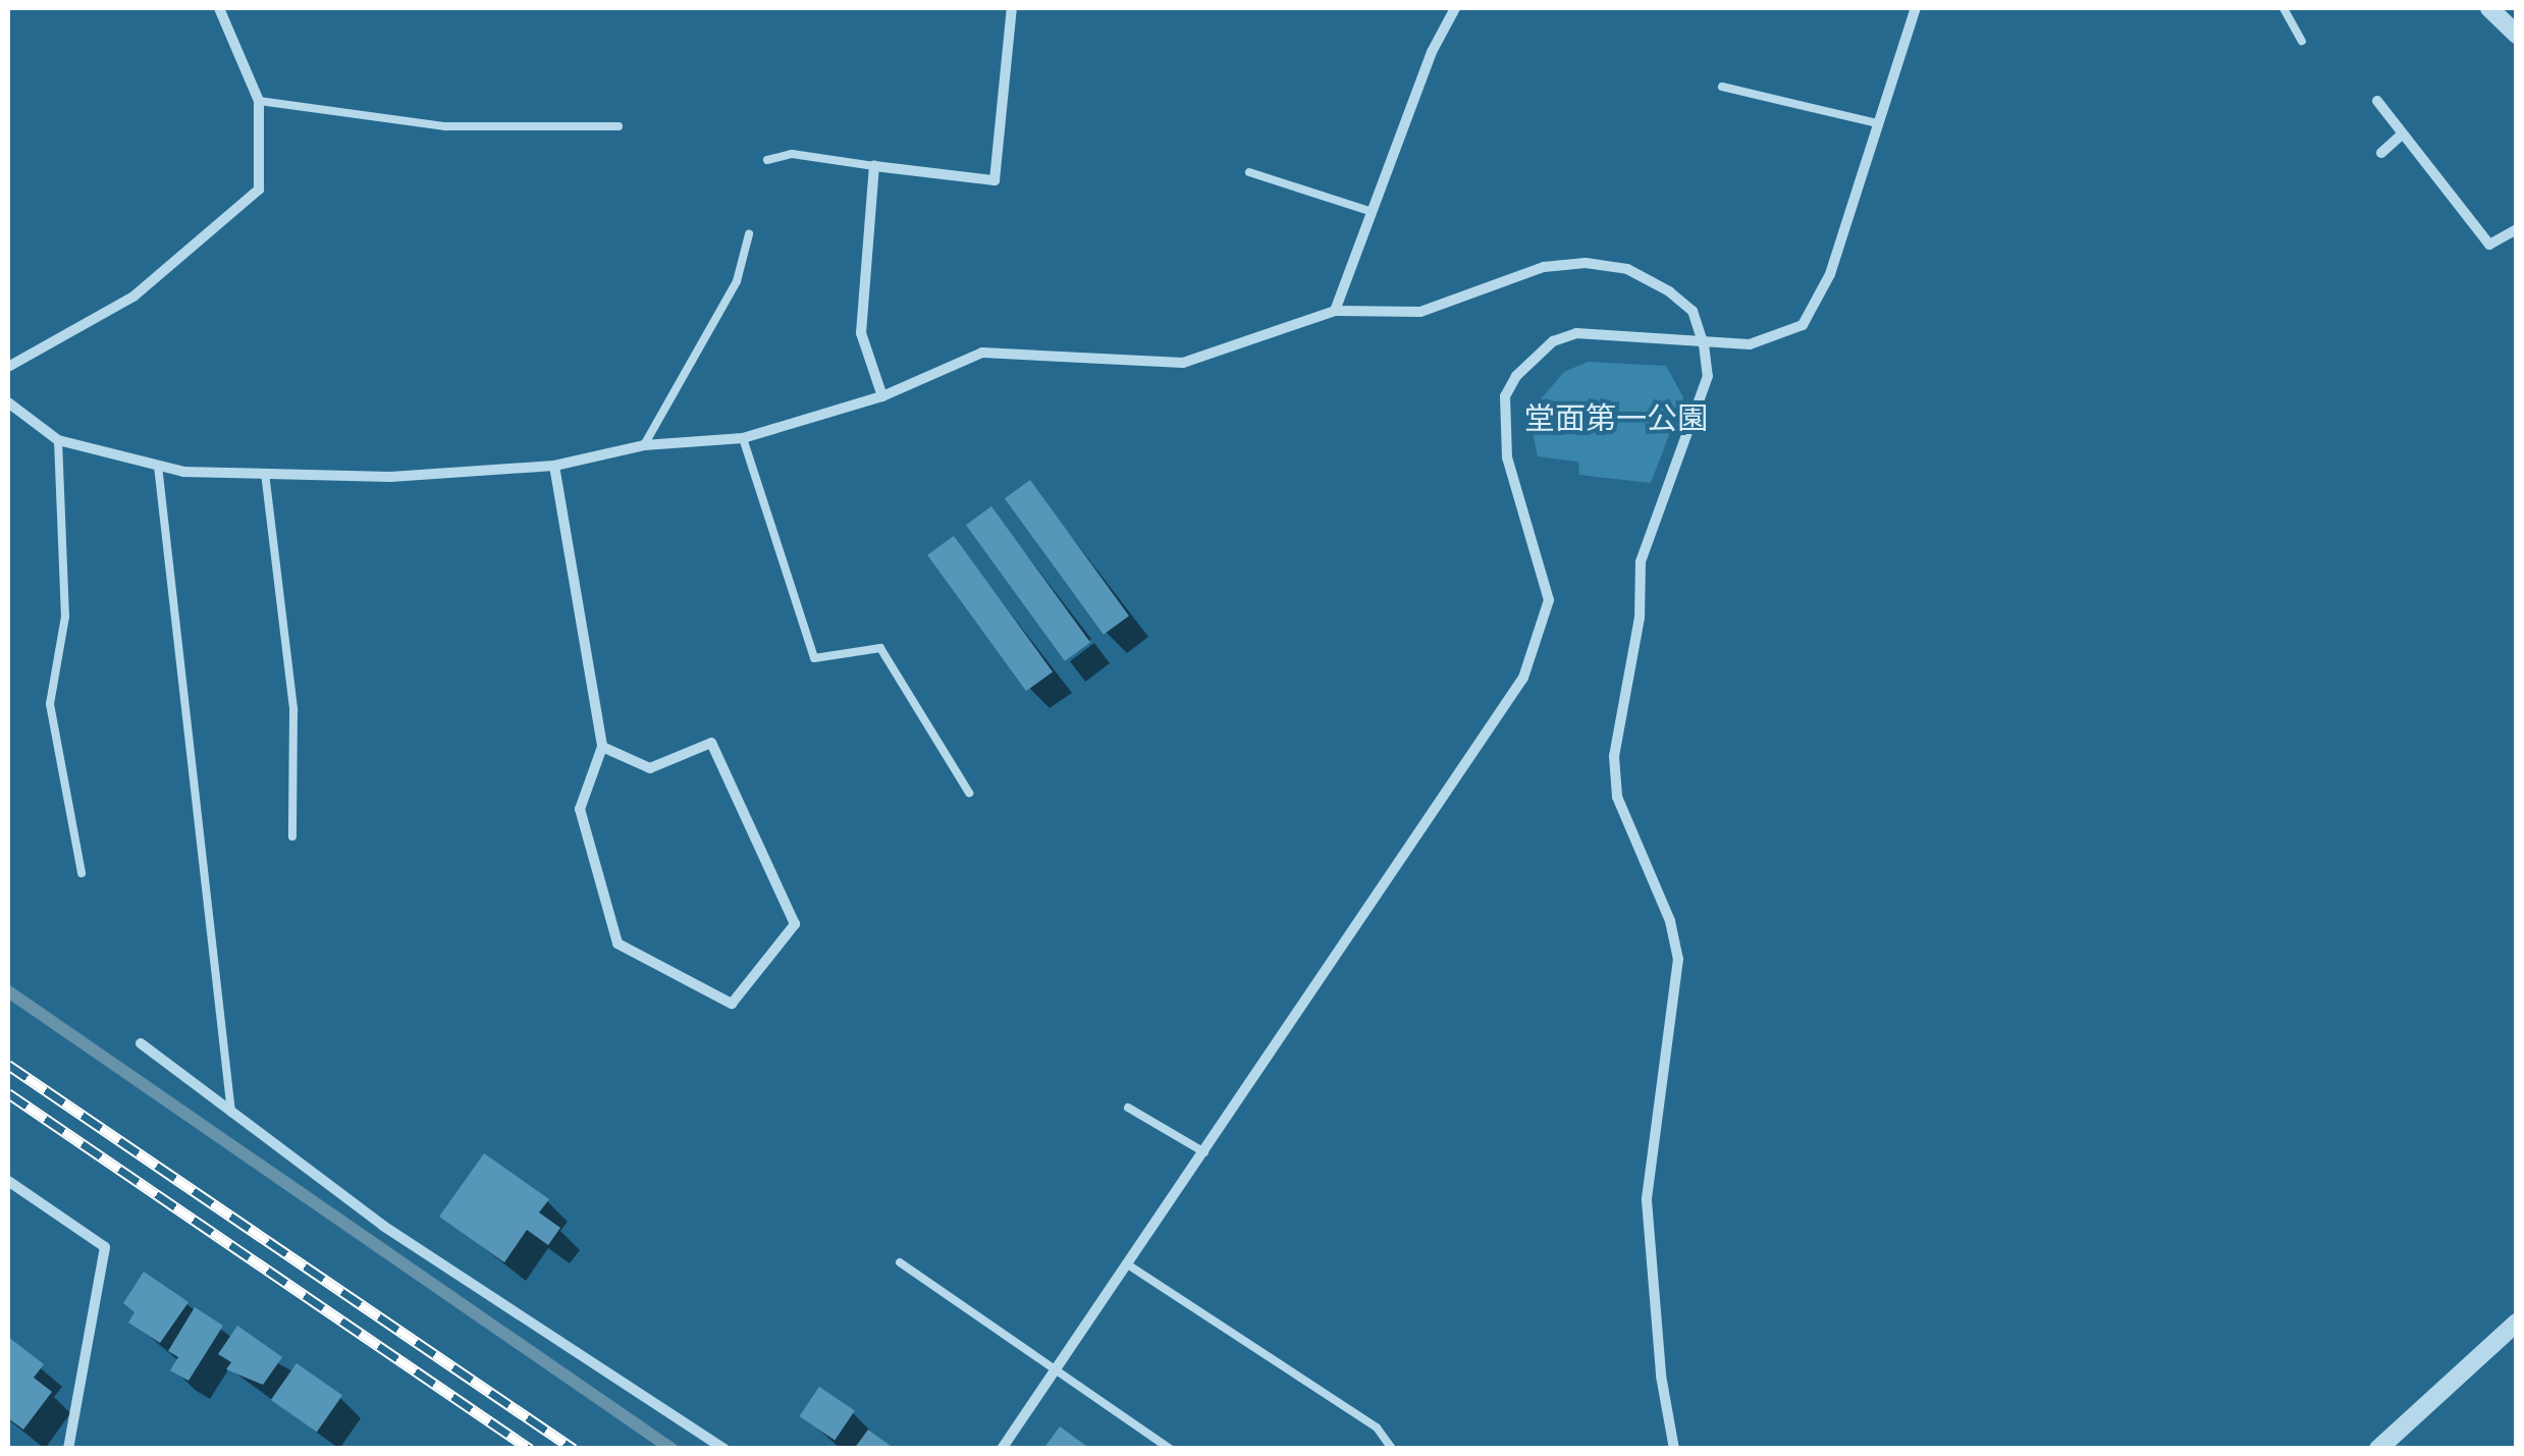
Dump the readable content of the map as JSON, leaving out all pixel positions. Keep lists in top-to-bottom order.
{
  "parks": ["堂面第一公園"]
}
